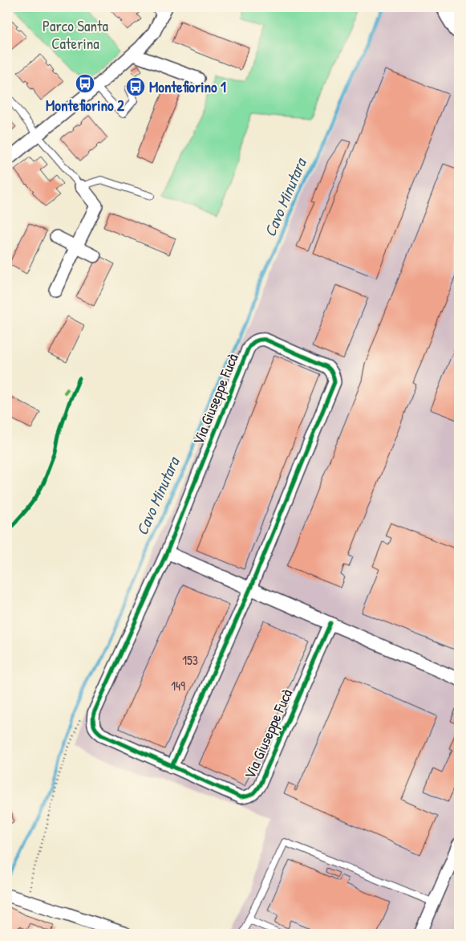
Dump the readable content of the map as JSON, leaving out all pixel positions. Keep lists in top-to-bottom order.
{
  "streets": {
    "street": ["Via Giuseppe Fucà"]
  },
  "water": ["Cavo Minutara"],
  "parks": ["Parco Santa Caterina"],
  "places": {
    "bus stop": ["Montefiorino 2", "Montefiorino 1"]
  },
  "house_numbers": ["153", "149"]
}
